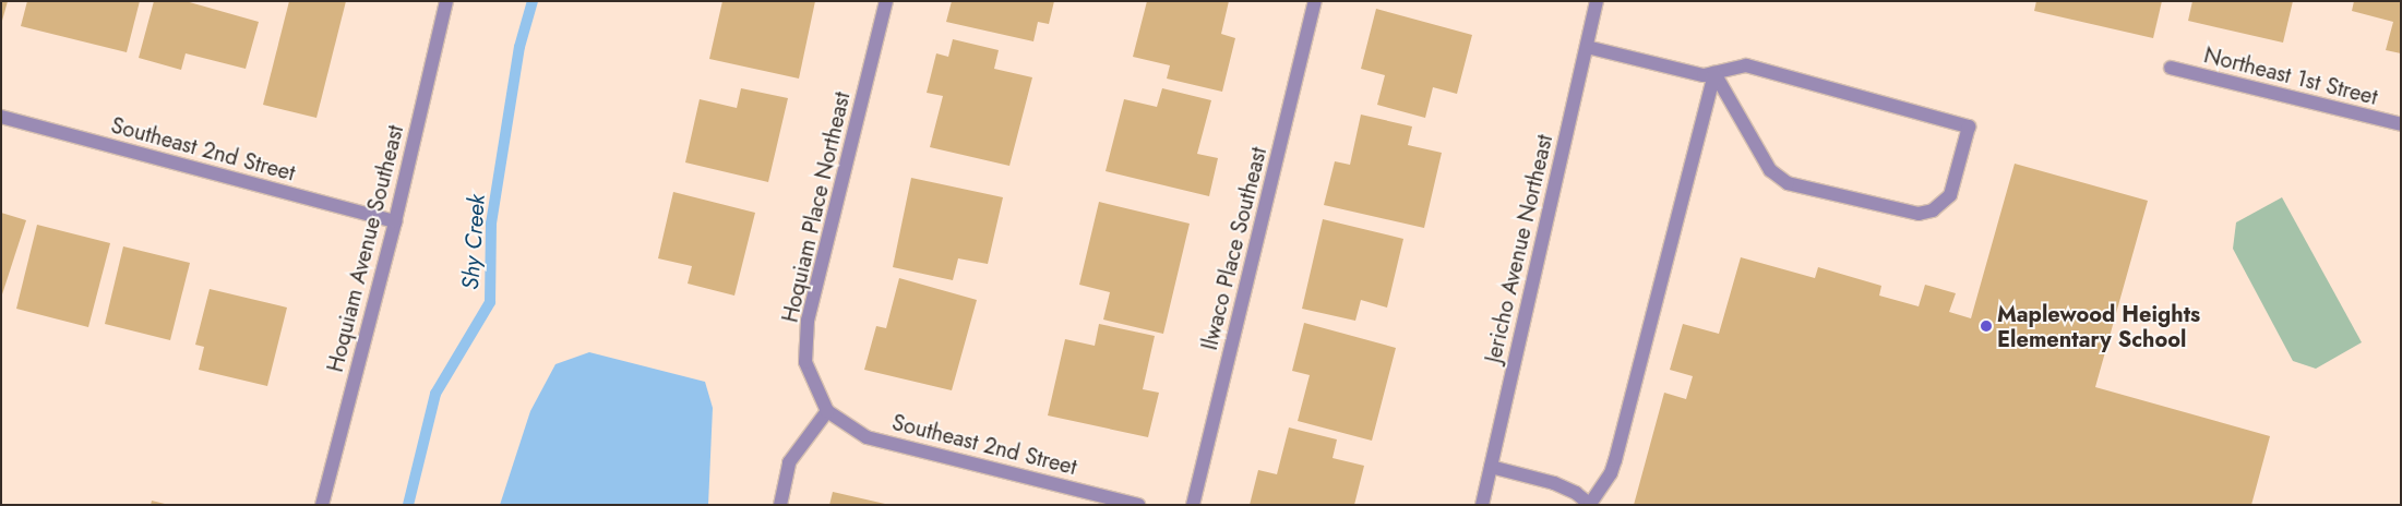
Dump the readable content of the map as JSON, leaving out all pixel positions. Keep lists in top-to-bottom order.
{
  "streets": {
    "street": [
      "Northeast 1st Street",
      "Southeast 2nd Street",
      "Hoquiam Place Northeast",
      "Hoquiam Avenue Southeast",
      "Ilwaco Place Southeast",
      "Jericho Avenue Northeast"
    ]
  },
  "crossings": [
    ["Southeast 2nd Street", "Hoquiam Place Northeast"],
    ["Southeast 2nd Street", "Hoquiam Avenue Southeast"]
  ],
  "water": ["Shy Creek"],
  "places": ["Maplewood Heights Elementary School"]
}
